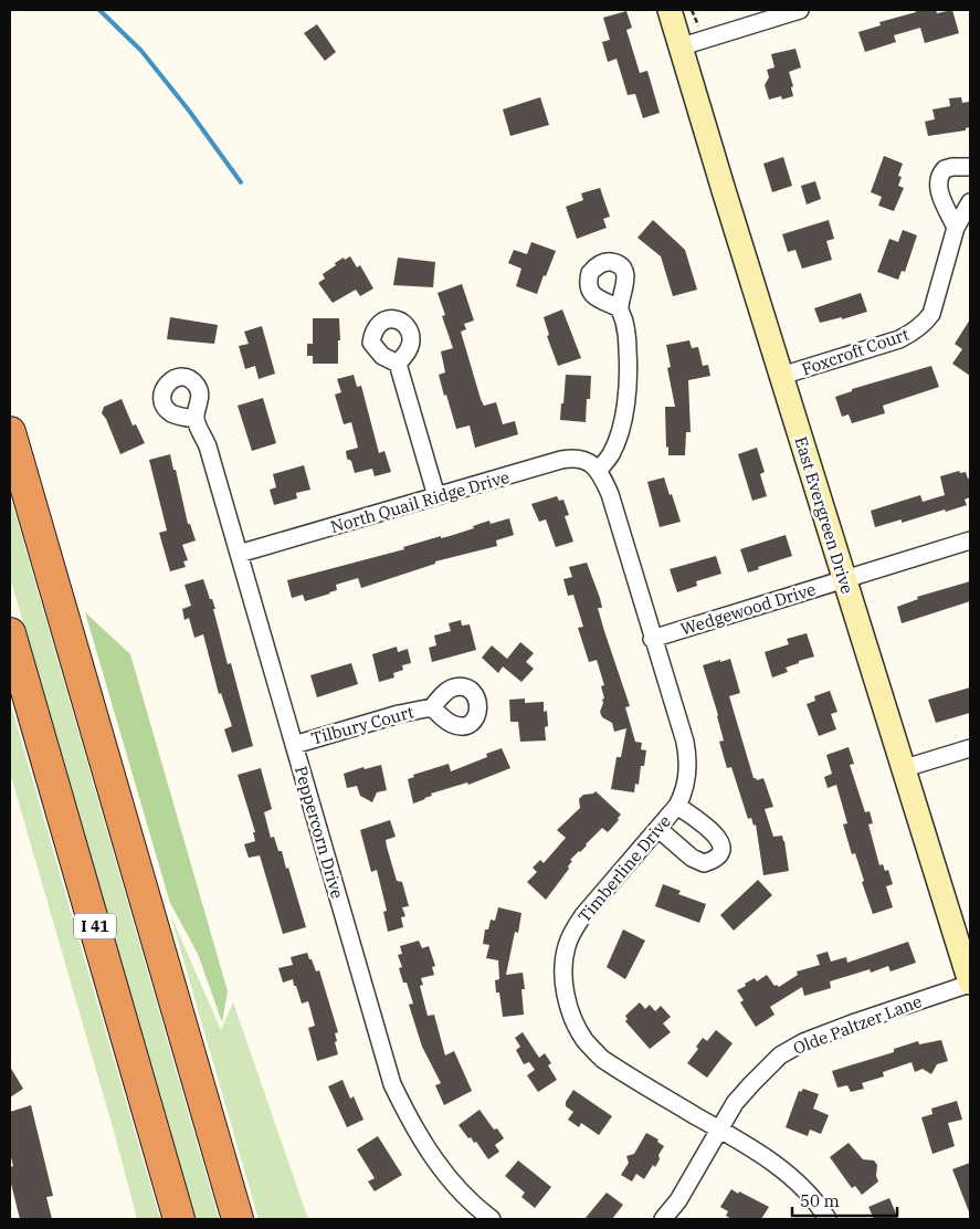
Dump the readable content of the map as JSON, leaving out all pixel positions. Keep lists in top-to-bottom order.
{
  "streets": {
    "highway": ["I 41"],
    "street": [
      "Foxcroft Court",
      "North Quail Ridge Drive",
      "East Evergreen Drive",
      "Wedgewood Drive",
      "Tilbury Court",
      "Peppercorn Drive",
      "Timberline Drive",
      "Olde Paltzer Lane"
    ]
  },
  "crossings": [
    ["Foxcroft Court", "East Evergreen Drive"],
    ["North Quail Ridge Drive", "Peppercorn Drive"],
    ["North Quail Ridge Drive", "Timberline Drive"],
    ["East Evergreen Drive", "Wedgewood Drive"],
    ["East Evergreen Drive", "Olde Paltzer Lane"],
    ["Wedgewood Drive", "Timberline Drive"],
    ["Tilbury Court", "Peppercorn Drive"],
    ["Timberline Drive", "Olde Paltzer Lane"]
  ],
  "scale_bar": "50 m"
}
